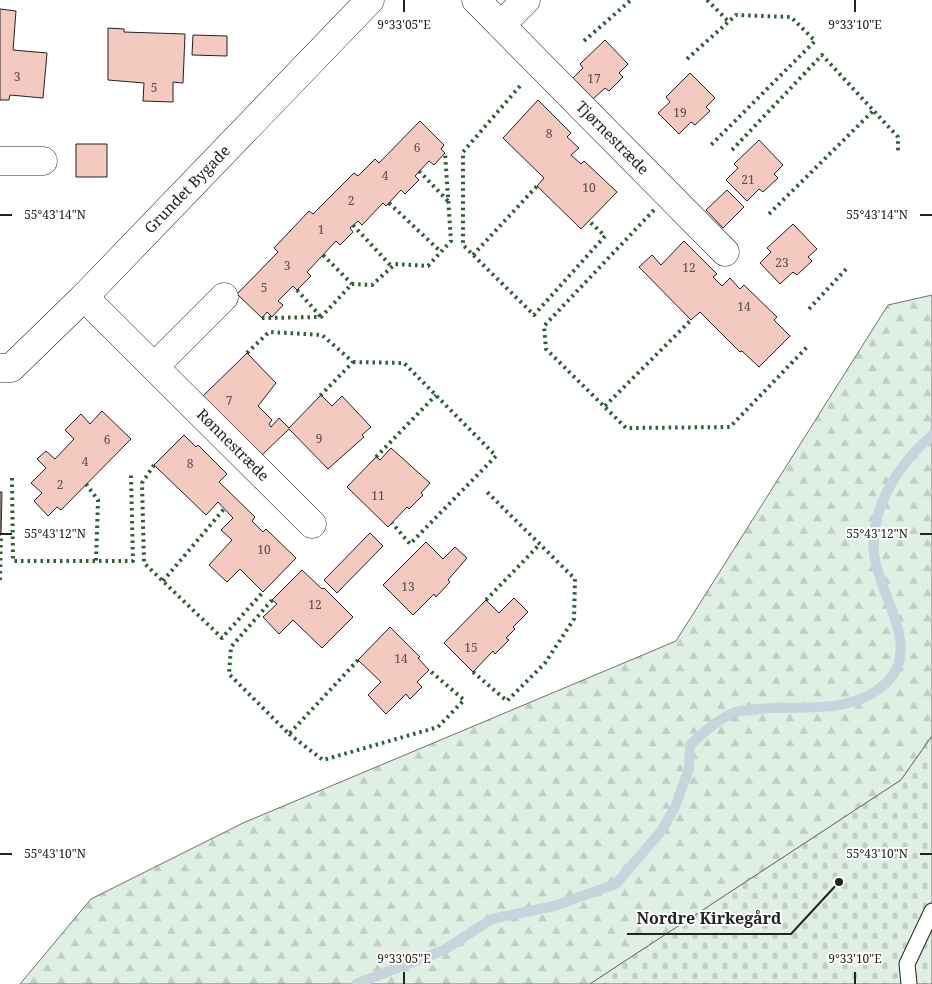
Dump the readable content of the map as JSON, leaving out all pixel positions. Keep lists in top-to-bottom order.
{
  "streets": {
    "street": ["Tjørnestræde", "Grundet Bygade", "Rønnestræde"]
  },
  "crossings": [
    ["Grundet Bygade", "Rønnestræde"]
  ],
  "places": ["Nordre Kirkegård"],
  "house_numbers": [
    "3",
    "17",
    "5",
    "19",
    "8",
    "6",
    "4",
    "21",
    "10",
    "2",
    "1",
    "23",
    "3",
    "12",
    "5",
    "14",
    "7",
    "9",
    "6",
    "4",
    "8",
    "2",
    "11",
    "10",
    "13",
    "12",
    "15",
    "14"
  ],
  "coordinates": [
    "9°33'05\"E",
    "9°33'10\"E",
    "55°43'14\"N",
    "55°43'12\"N",
    "55°43'10\"N"
  ]
}
